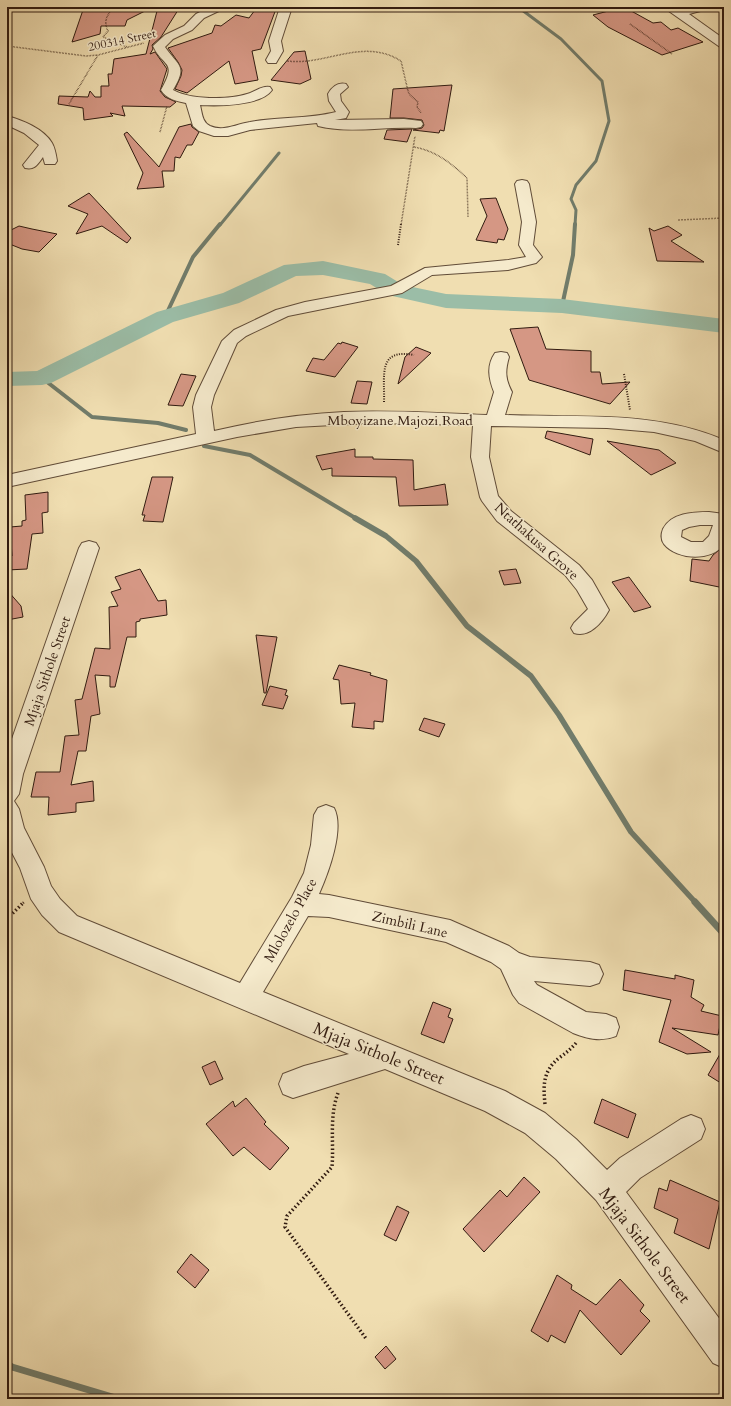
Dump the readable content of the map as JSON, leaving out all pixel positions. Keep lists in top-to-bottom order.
{
  "streets": {
    "street": [
      "Mboyizane Majozi Road",
      "Ntathakusa Grove",
      "Mjaja Sithole Street",
      "Mlolozelo Place",
      "Zimbili Lane"
    ],
    "path": ["200314 Street"]
  },
  "crossings": [
    ["Mboyizane Majozi Road", "Ntathakusa Grove"],
    ["Mjaja Sithole Street", "Mlolozelo Place"],
    ["Mlolozelo Place", "Zimbili Lane"]
  ]
}
